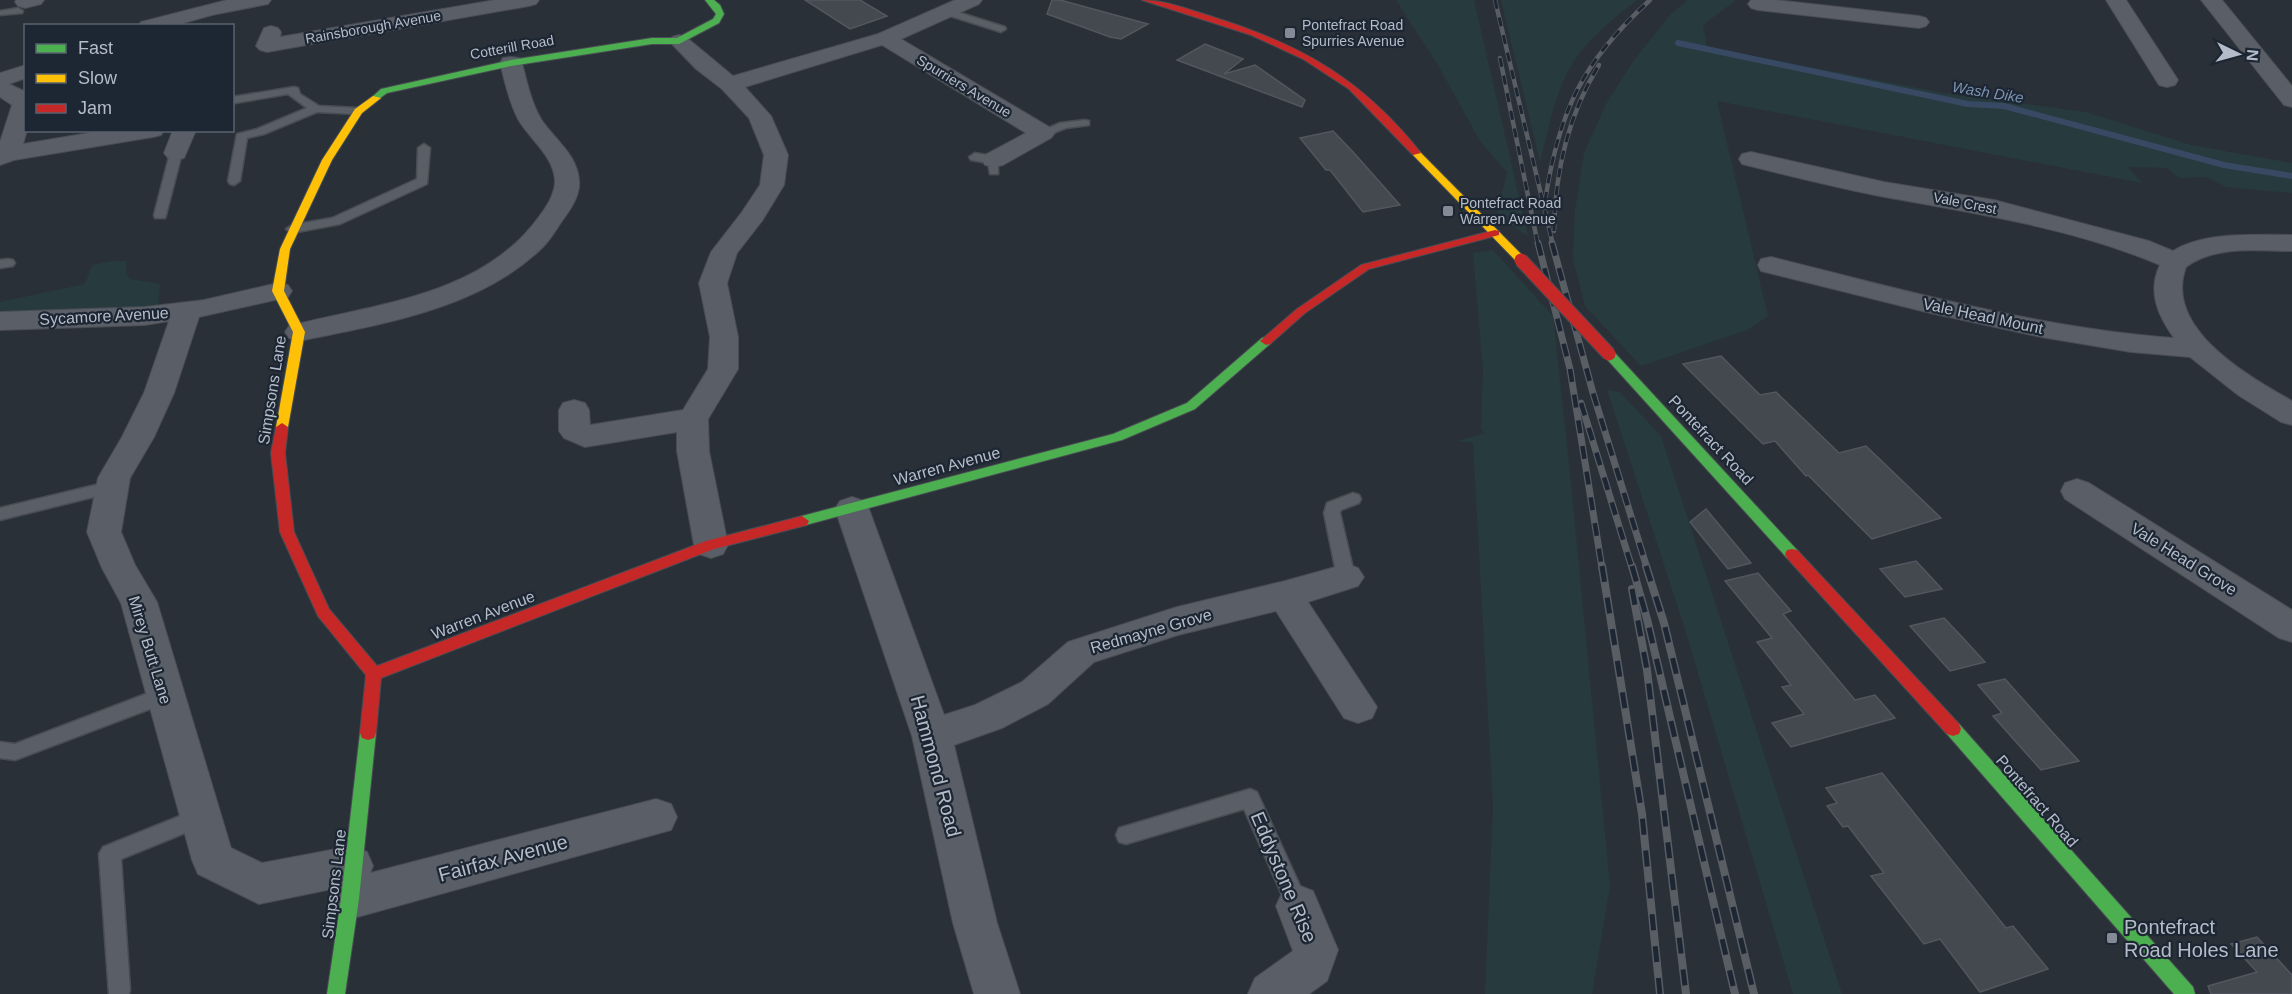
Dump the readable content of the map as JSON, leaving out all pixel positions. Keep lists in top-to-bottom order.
{
  "streets": {
    "street": [
      "Rainsborough Avenue",
      "Cotterill Road",
      "Spurriers Avenue",
      "Vale Crest",
      "Sycamore Avenue",
      "Vale Head Mount",
      "Simpsons Lane",
      "Pontefract Road",
      "Warren Avenue",
      "Vale Head Grove",
      "Redmayne Grove",
      "Mirey Butt Lane",
      "Hammond Road",
      "Fairfax Avenue",
      "Eddystone Rise"
    ]
  },
  "crossings": [
    ["Sycamore Avenue", "Simpsons Lane"],
    ["Sycamore Avenue", "Mirey Butt Lane"],
    ["Simpsons Lane", "Warren Avenue"],
    ["Simpsons Lane", "Mirey Butt Lane"],
    ["Simpsons Lane", "Fairfax Avenue"],
    ["Pontefract Road", "Warren Avenue"],
    ["Warren Avenue", "Hammond Road"],
    ["Redmayne Grove", "Hammond Road"],
    ["Mirey Butt Lane", "Fairfax Avenue"]
  ],
  "water": ["Wash Dike"],
  "places": {
    "transit": ["Pontefract Road Spurries Avenue", "Pontefract Road Warren Avenue", "Pontefract Road Holes Lane"]
  },
  "legend": ["Fast", "Slow", "Jam"],
  "north": "right"
}
